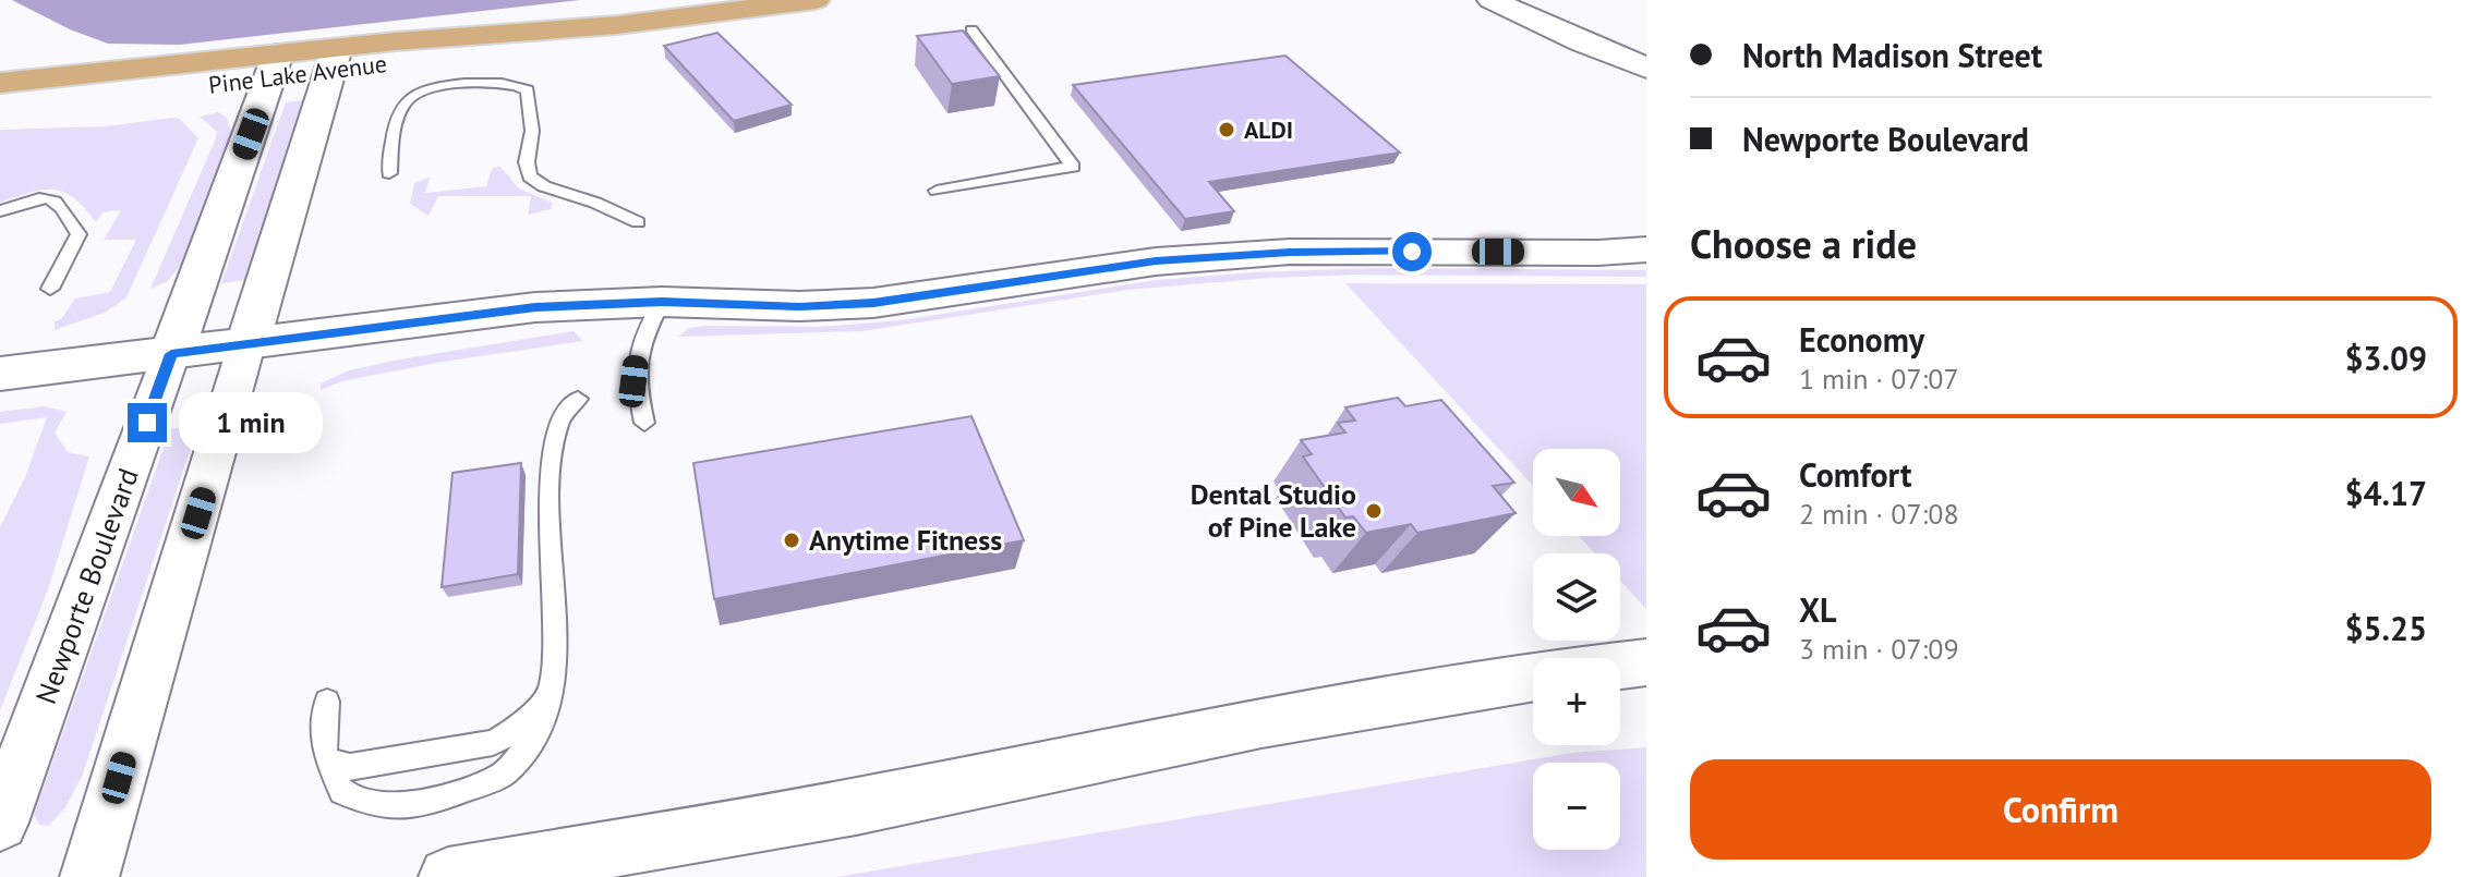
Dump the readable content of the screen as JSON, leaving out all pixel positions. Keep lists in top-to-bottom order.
{
  "streets": {
    "main road": ["Pine Lake Avenue"],
    "street": ["Newporte Boulevard"]
  },
  "crossings": [
    ["Pine Lake Avenue", "Newporte Boulevard"]
  ],
  "places": ["ALDI", "Dental Studio of Pine Lake", "Anytime Fitness"],
  "north": "bottom right",
  "page": {
    "banner": ["North Madison Street", "Newporte Boulevard"],
    "heading": "Choose a ride",
    "list": [
      {
        "name": "Economy",
        "note": "1 min · 07:07",
        "value": "$3.09"
      },
      {
        "name": "Comfort",
        "note": "2 min · 07:08",
        "value": "$4.17"
      },
      {
        "name": "XL",
        "note": "3 min · 07:09",
        "value": "$5.25"
      }
    ],
    "bubble": "1 min",
    "map_buttons": ["+", "−"],
    "buttons": "Confirm"
  }
}
